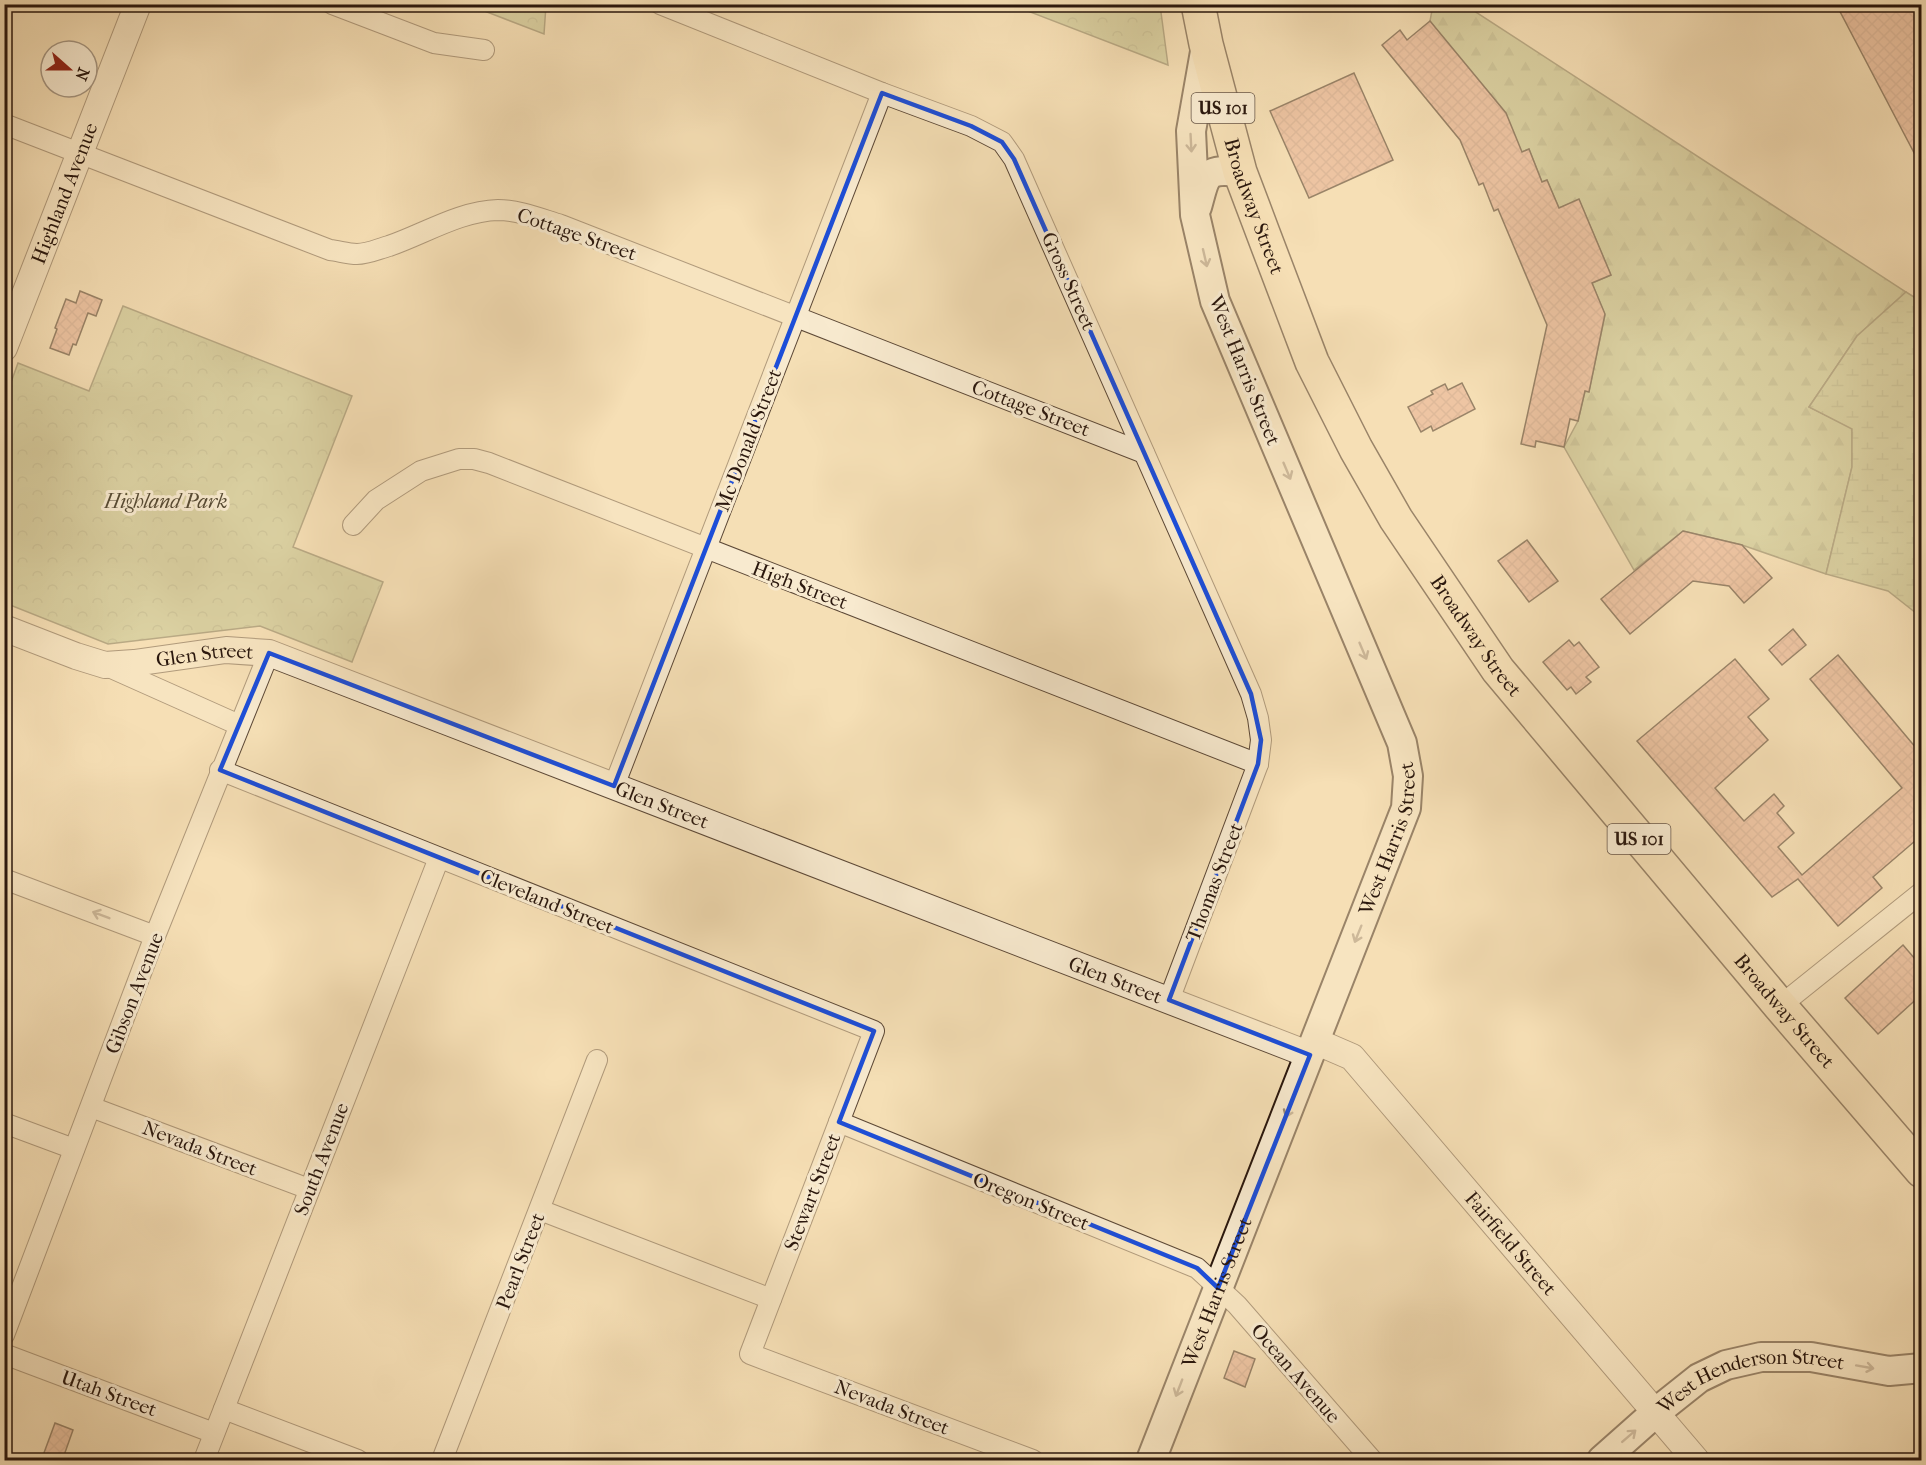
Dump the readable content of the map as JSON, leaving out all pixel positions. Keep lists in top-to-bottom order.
{
  "streets": {
    "highway": ["US 101", "Broadway Street"],
    "main road": ["West Harris Street", "West Henderson Street"],
    "street": [
      "Highland Avenue",
      "Cottage Street",
      "Gross Street",
      "Mc Donald Street",
      "High Street",
      "Glen Street",
      "Thomas Street",
      "Cleveland Street",
      "Gibson Avenue",
      "Nevada Street",
      "South Avenue",
      "Stewart Street",
      "Oregon Street",
      "Fairfield Street",
      "Pearl Street",
      "Ocean Avenue",
      "Utah Street"
    ]
  },
  "crossings": [
    ["Highland Avenue", "Cottage Street"],
    ["Broadway Street", "West Harris Street"],
    ["Cottage Street", "Gross Street"],
    ["Cottage Street", "Mc Donald Street"],
    ["Gross Street", "Mc Donald Street"],
    ["Gross Street", "High Street"],
    ["Gross Street", "Thomas Street"],
    ["West Harris Street", "Glen Street"],
    ["West Harris Street", "Oregon Street"],
    ["West Harris Street", "Fairfield Street"],
    ["West Harris Street", "Ocean Avenue"],
    ["Mc Donald Street", "High Street"],
    ["Mc Donald Street", "Glen Street"],
    ["High Street", "Thomas Street"],
    ["Glen Street", "Thomas Street"],
    ["Glen Street", "Gibson Avenue"],
    ["Glen Street", "Fairfield Street"],
    ["Cleveland Street", "Gibson Avenue"],
    ["Cleveland Street", "South Avenue"],
    ["Cleveland Street", "Stewart Street"],
    ["Gibson Avenue", "Nevada Street"],
    ["Nevada Street", "South Avenue"],
    ["Nevada Street", "Stewart Street"],
    ["South Avenue", "Utah Street"],
    ["Stewart Street", "Oregon Street"],
    ["Oregon Street", "Ocean Avenue"],
    ["Fairfield Street", "West Henderson Street"]
  ],
  "one_way": ["West Harris Street", "West Henderson Street"],
  "parks": ["Highland Park"],
  "north": "right"
}
